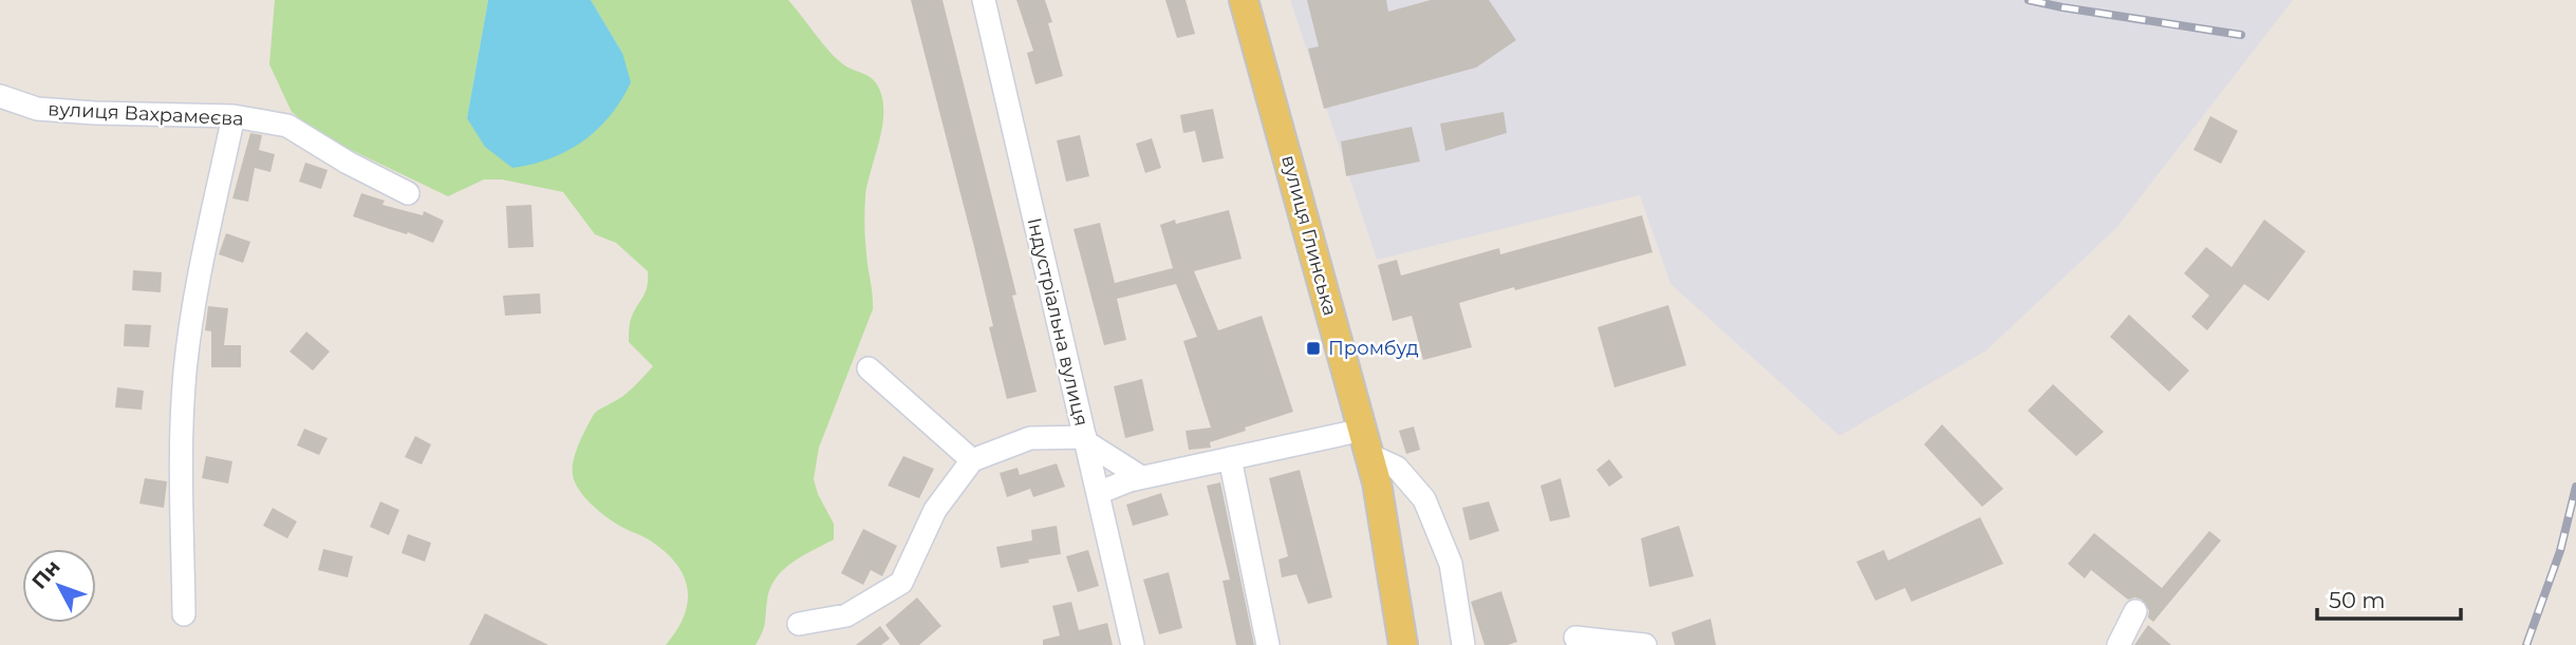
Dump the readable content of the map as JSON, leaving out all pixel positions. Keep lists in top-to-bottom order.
{
  "streets": {
    "main road": ["вулиця Глинська"],
    "street": ["вулиця Вахрамеєва", "Індустріальна вулиця"]
  },
  "places": {
    "transit": ["Промбуд"]
  },
  "scale_bar": "50 m",
  "north": "top left"
}
